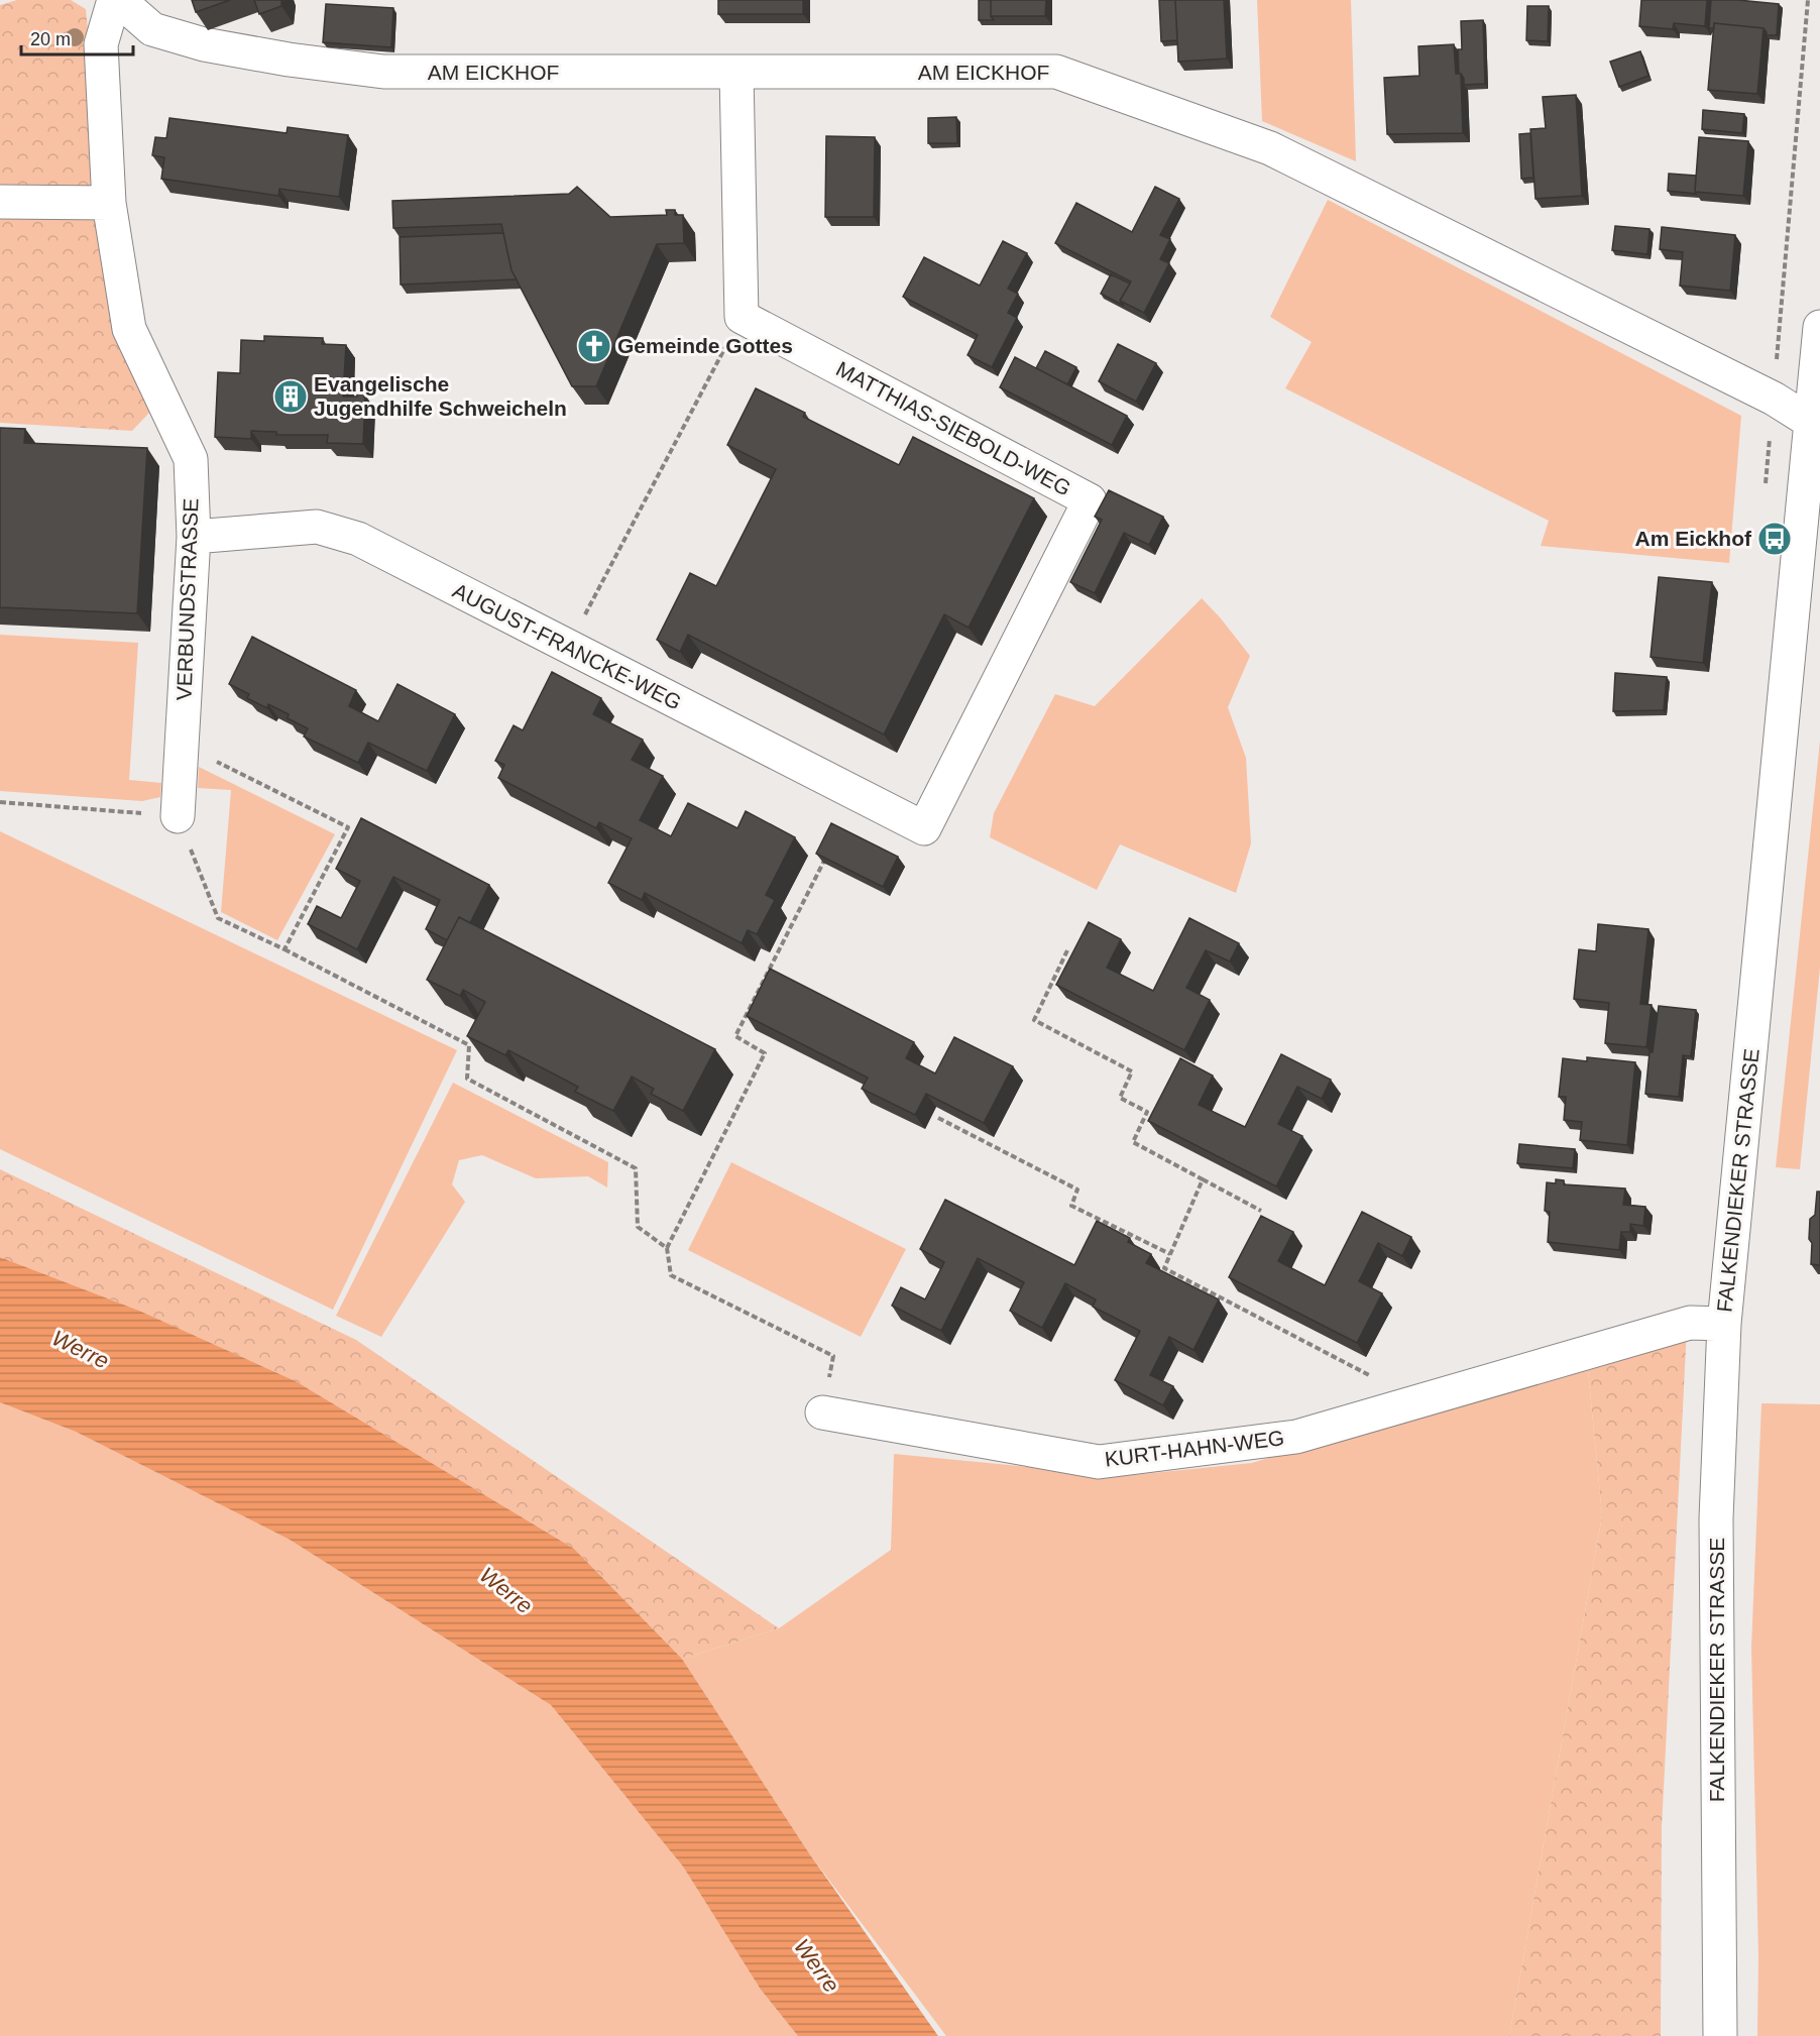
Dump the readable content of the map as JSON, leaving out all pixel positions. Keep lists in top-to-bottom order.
{
  "streets": {
    "street": [
      "AM EICKHOF",
      "MATTHIAS-SIEBOLD-WEG",
      "VERBUNDSTRASSE",
      "AUGUST-FRANCKE-WEG",
      "FALKENDIEKER STRASSE",
      "KURT-HAHN-WEG"
    ]
  },
  "crossings": [
    ["AM EICKHOF", "FALKENDIEKER STRASSE"],
    ["MATTHIAS-SIEBOLD-WEG", "AUGUST-FRANCKE-WEG"],
    ["VERBUNDSTRASSE", "AUGUST-FRANCKE-WEG"],
    ["FALKENDIEKER STRASSE", "KURT-HAHN-WEG"]
  ],
  "water": ["Werre"],
  "places": {
    "church": ["Gemeinde Gottes"],
    "building": ["Evangelische Jugendhilfe Schweicheln"],
    "bus stop": ["Am Eickhof"]
  },
  "scale_bar": "20 m"
}
